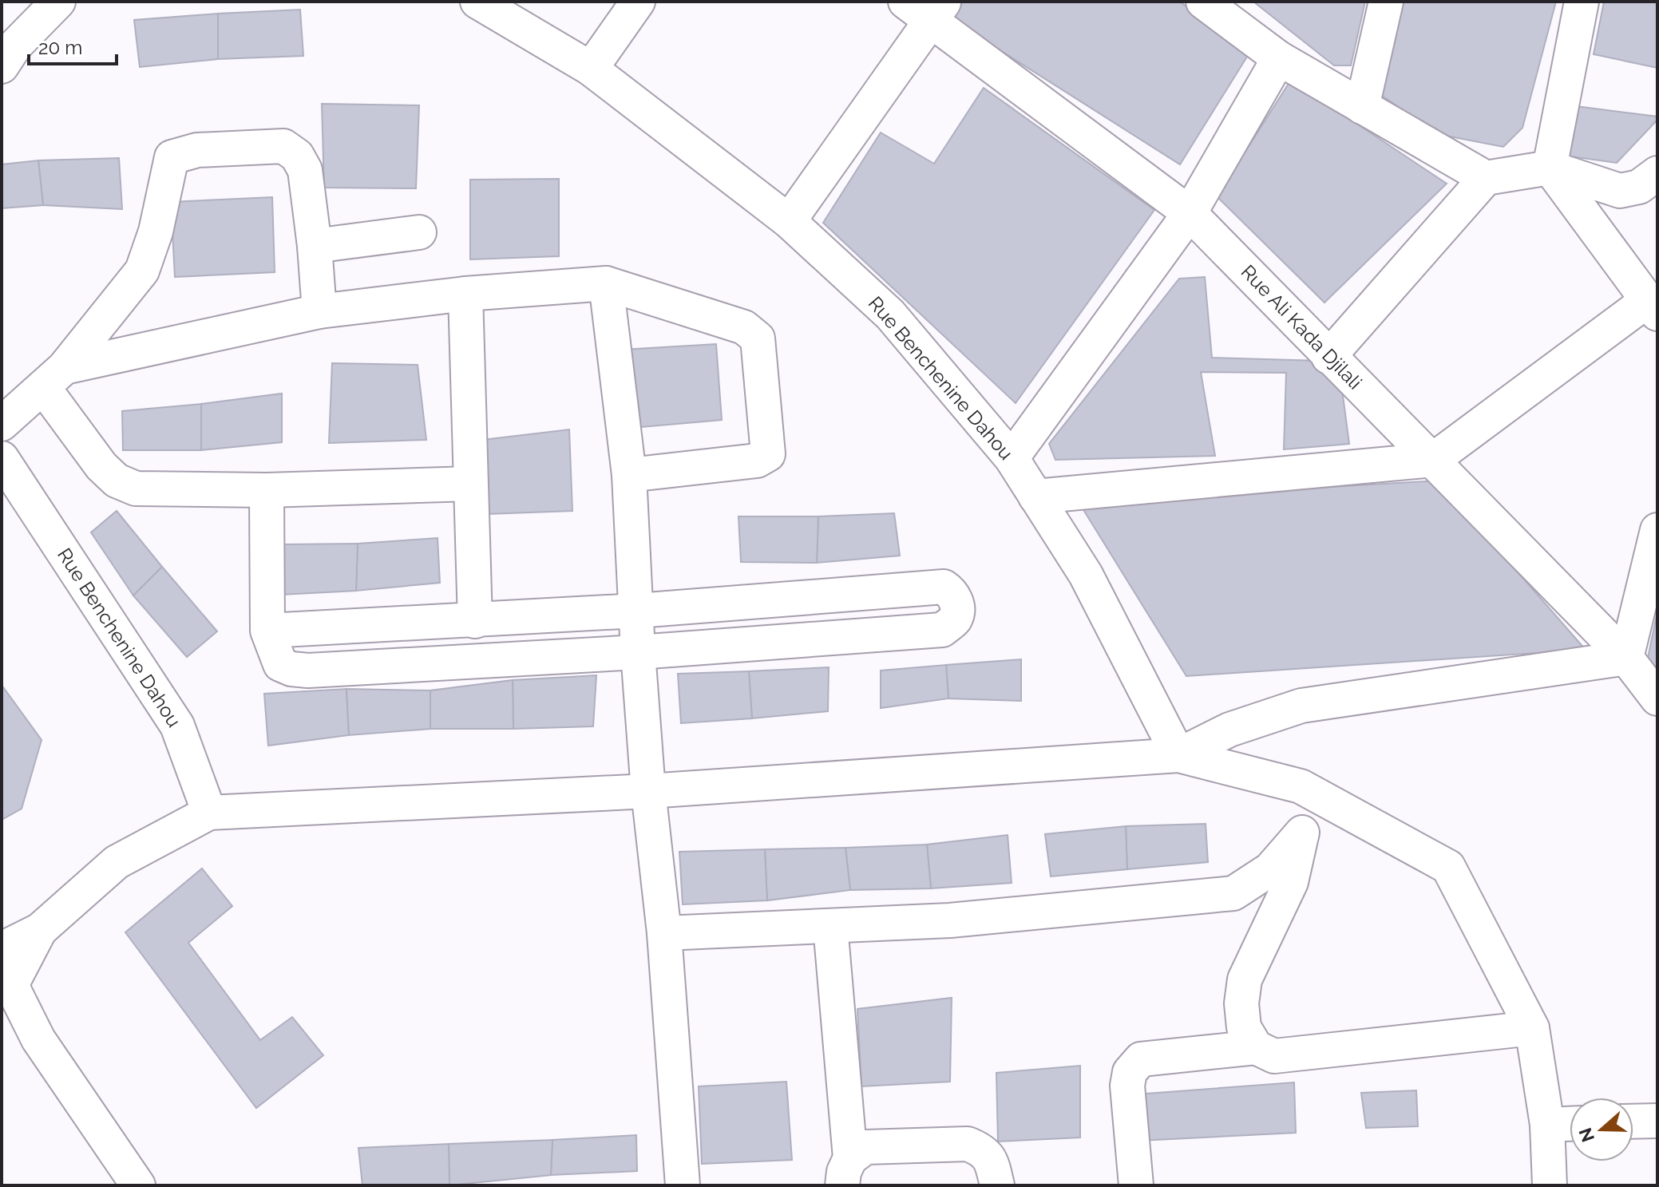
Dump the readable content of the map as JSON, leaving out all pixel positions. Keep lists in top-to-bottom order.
{
  "streets": {
    "street": ["Rue Ali Kada Djilali", "Rue Benchenine Dahou"]
  },
  "scale_bar": "20 m",
  "north": "left"
}
